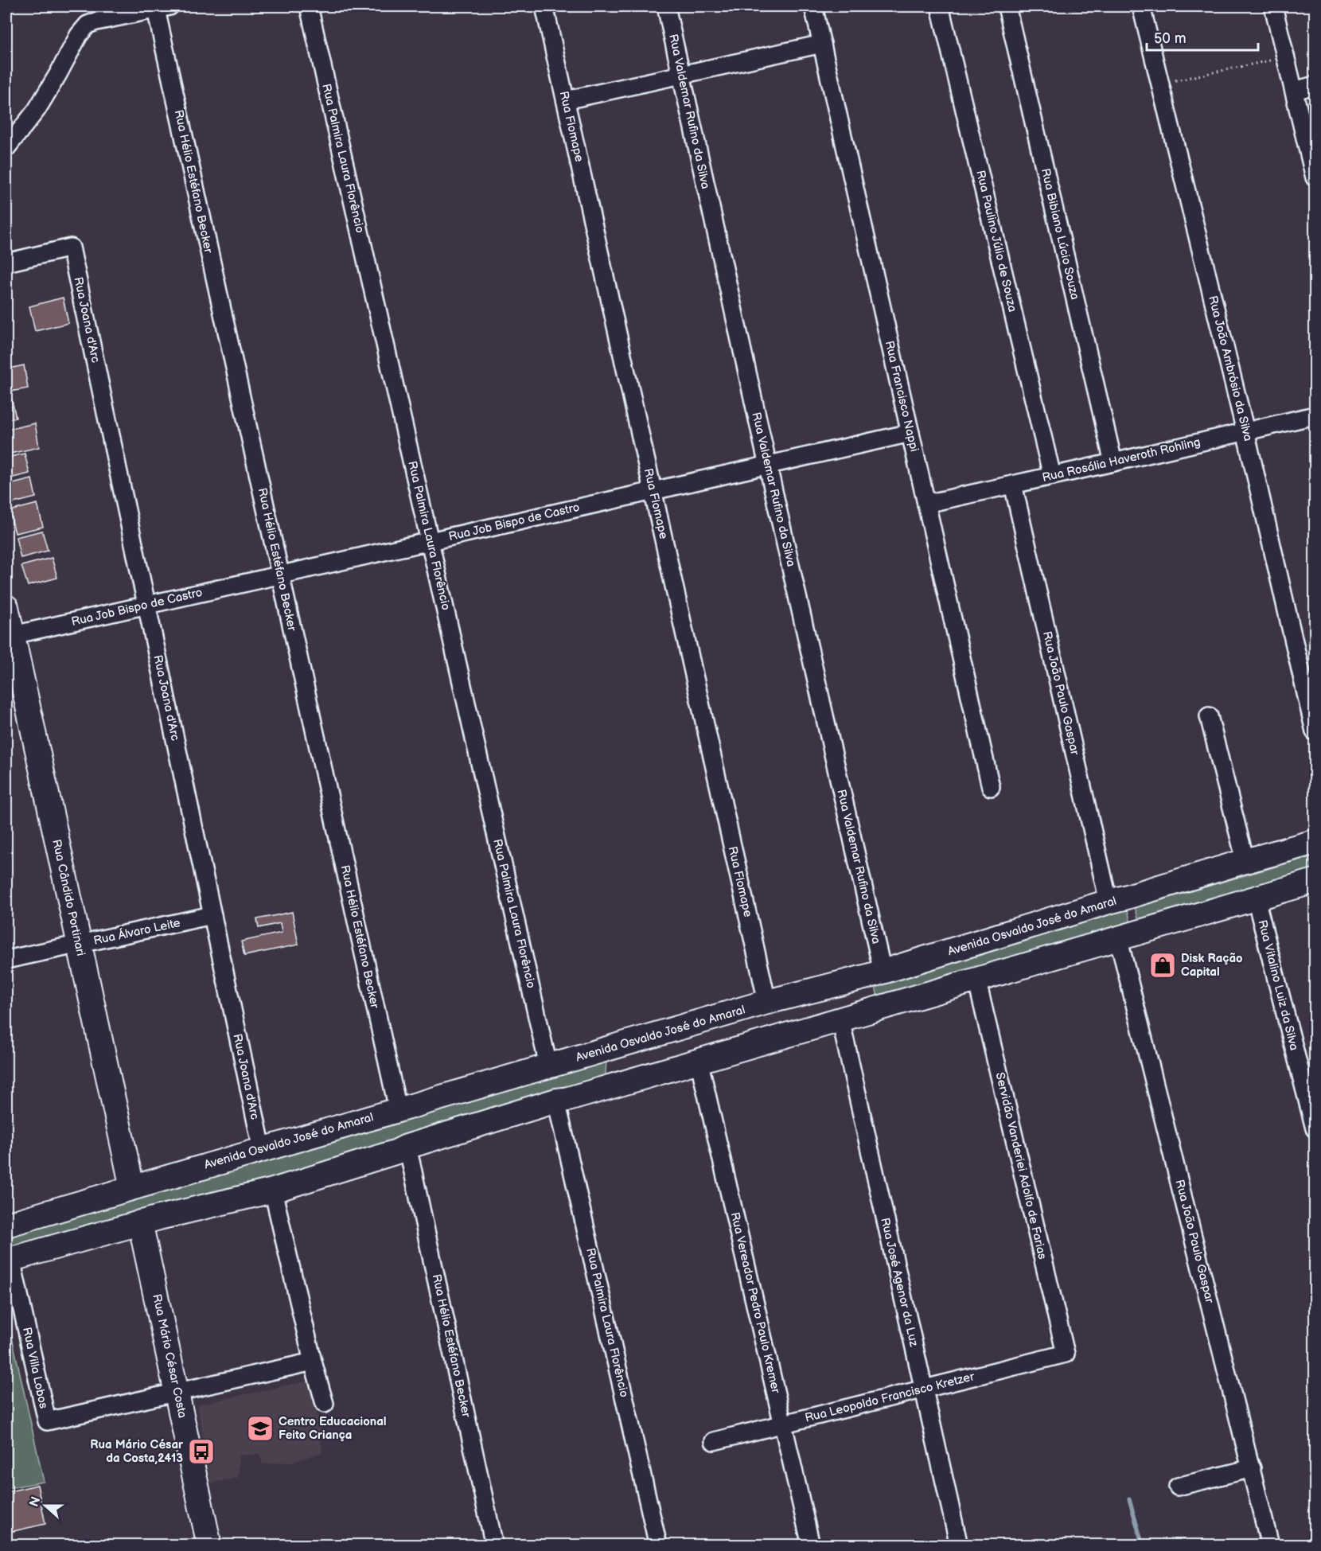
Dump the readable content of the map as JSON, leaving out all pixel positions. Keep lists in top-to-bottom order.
{
  "streets": {
    "main road": ["Rua Cândido Portinari", "Avenida Osvaldo José do Amaral", "Rua Mário César Costa"],
    "street": [
      "Rua Valdemar Rufino da Silva",
      "Rua Flomape",
      "Rua Palmira Laura Florêncio",
      "Rua Hélio Estéfano Becker",
      "Rua Bibiano Lúcio Souza",
      "Rua Paulino Júlio de Souza",
      "Rua Joana d'Arc",
      "Rua João Ambrósio da Silva",
      "Rua Francisco Nappi",
      "Rua Rosália Haveroth Rohling",
      "Rua Job Bispo de Castro",
      "Rua João Paulo Gaspar",
      "Rua Álvaro Leite",
      "Rua Vitalino Luiz da Silva",
      "Servidão Vanderiei Adolfo de Farias",
      "Rua José Agenor da Luz",
      "Rua Vereador Pedro Paulo Kremer",
      "Rua Villa Lobos",
      "Rua Leopoldo Francisco Kretzer"
    ]
  },
  "crossings": [
    ["Rua Valdemar Rufino da Silva", "Rua Job Bispo de Castro"],
    ["Rua Valdemar Rufino da Silva", "Avenida Osvaldo José do Amaral"],
    ["Rua Flomape", "Rua Job Bispo de Castro"],
    ["Rua Flomape", "Avenida Osvaldo José do Amaral"],
    ["Rua Palmira Laura Florêncio", "Rua Job Bispo de Castro"],
    ["Rua Palmira Laura Florêncio", "Avenida Osvaldo José do Amaral"],
    ["Rua Hélio Estéfano Becker", "Rua Job Bispo de Castro"],
    ["Rua Hélio Estéfano Becker", "Avenida Osvaldo José do Amaral"],
    ["Rua Bibiano Lúcio Souza", "Rua Rosália Haveroth Rohling"],
    ["Rua Paulino Júlio de Souza", "Rua Rosália Haveroth Rohling"],
    ["Rua Joana d'Arc", "Rua Job Bispo de Castro"],
    ["Rua Joana d'Arc", "Avenida Osvaldo José do Amaral"],
    ["Rua Joana d'Arc", "Rua Álvaro Leite"],
    ["Rua João Ambrósio da Silva", "Rua Rosália Haveroth Rohling"],
    ["Rua Francisco Nappi", "Rua Rosália Haveroth Rohling"],
    ["Rua Francisco Nappi", "Rua Job Bispo de Castro"],
    ["Rua Rosália Haveroth Rohling", "Rua João Paulo Gaspar"],
    ["Rua Job Bispo de Castro", "Rua Cândido Portinari"],
    ["Rua João Paulo Gaspar", "Avenida Osvaldo José do Amaral"],
    ["Rua Cândido Portinari", "Avenida Osvaldo José do Amaral"],
    ["Rua Cândido Portinari", "Rua Álvaro Leite"],
    ["Servidão Vanderiei Adolfo de Farias", "Rua Leopoldo Francisco Kretzer"],
    ["Rua José Agenor da Luz", "Rua Leopoldo Francisco Kretzer"],
    ["Rua Vereador Pedro Paulo Kremer", "Rua Leopoldo Francisco Kretzer"],
    ["Rua Mário César Costa", "Rua Villa Lobos"]
  ],
  "places": {
    "shop": ["Disk Ração Capital"],
    "school or university": ["Centro Educacional Feito Criança"],
    "bus stop": ["Rua Mário César da Costa,2413"]
  },
  "scale_bar": "50 m",
  "north": "left"
}
